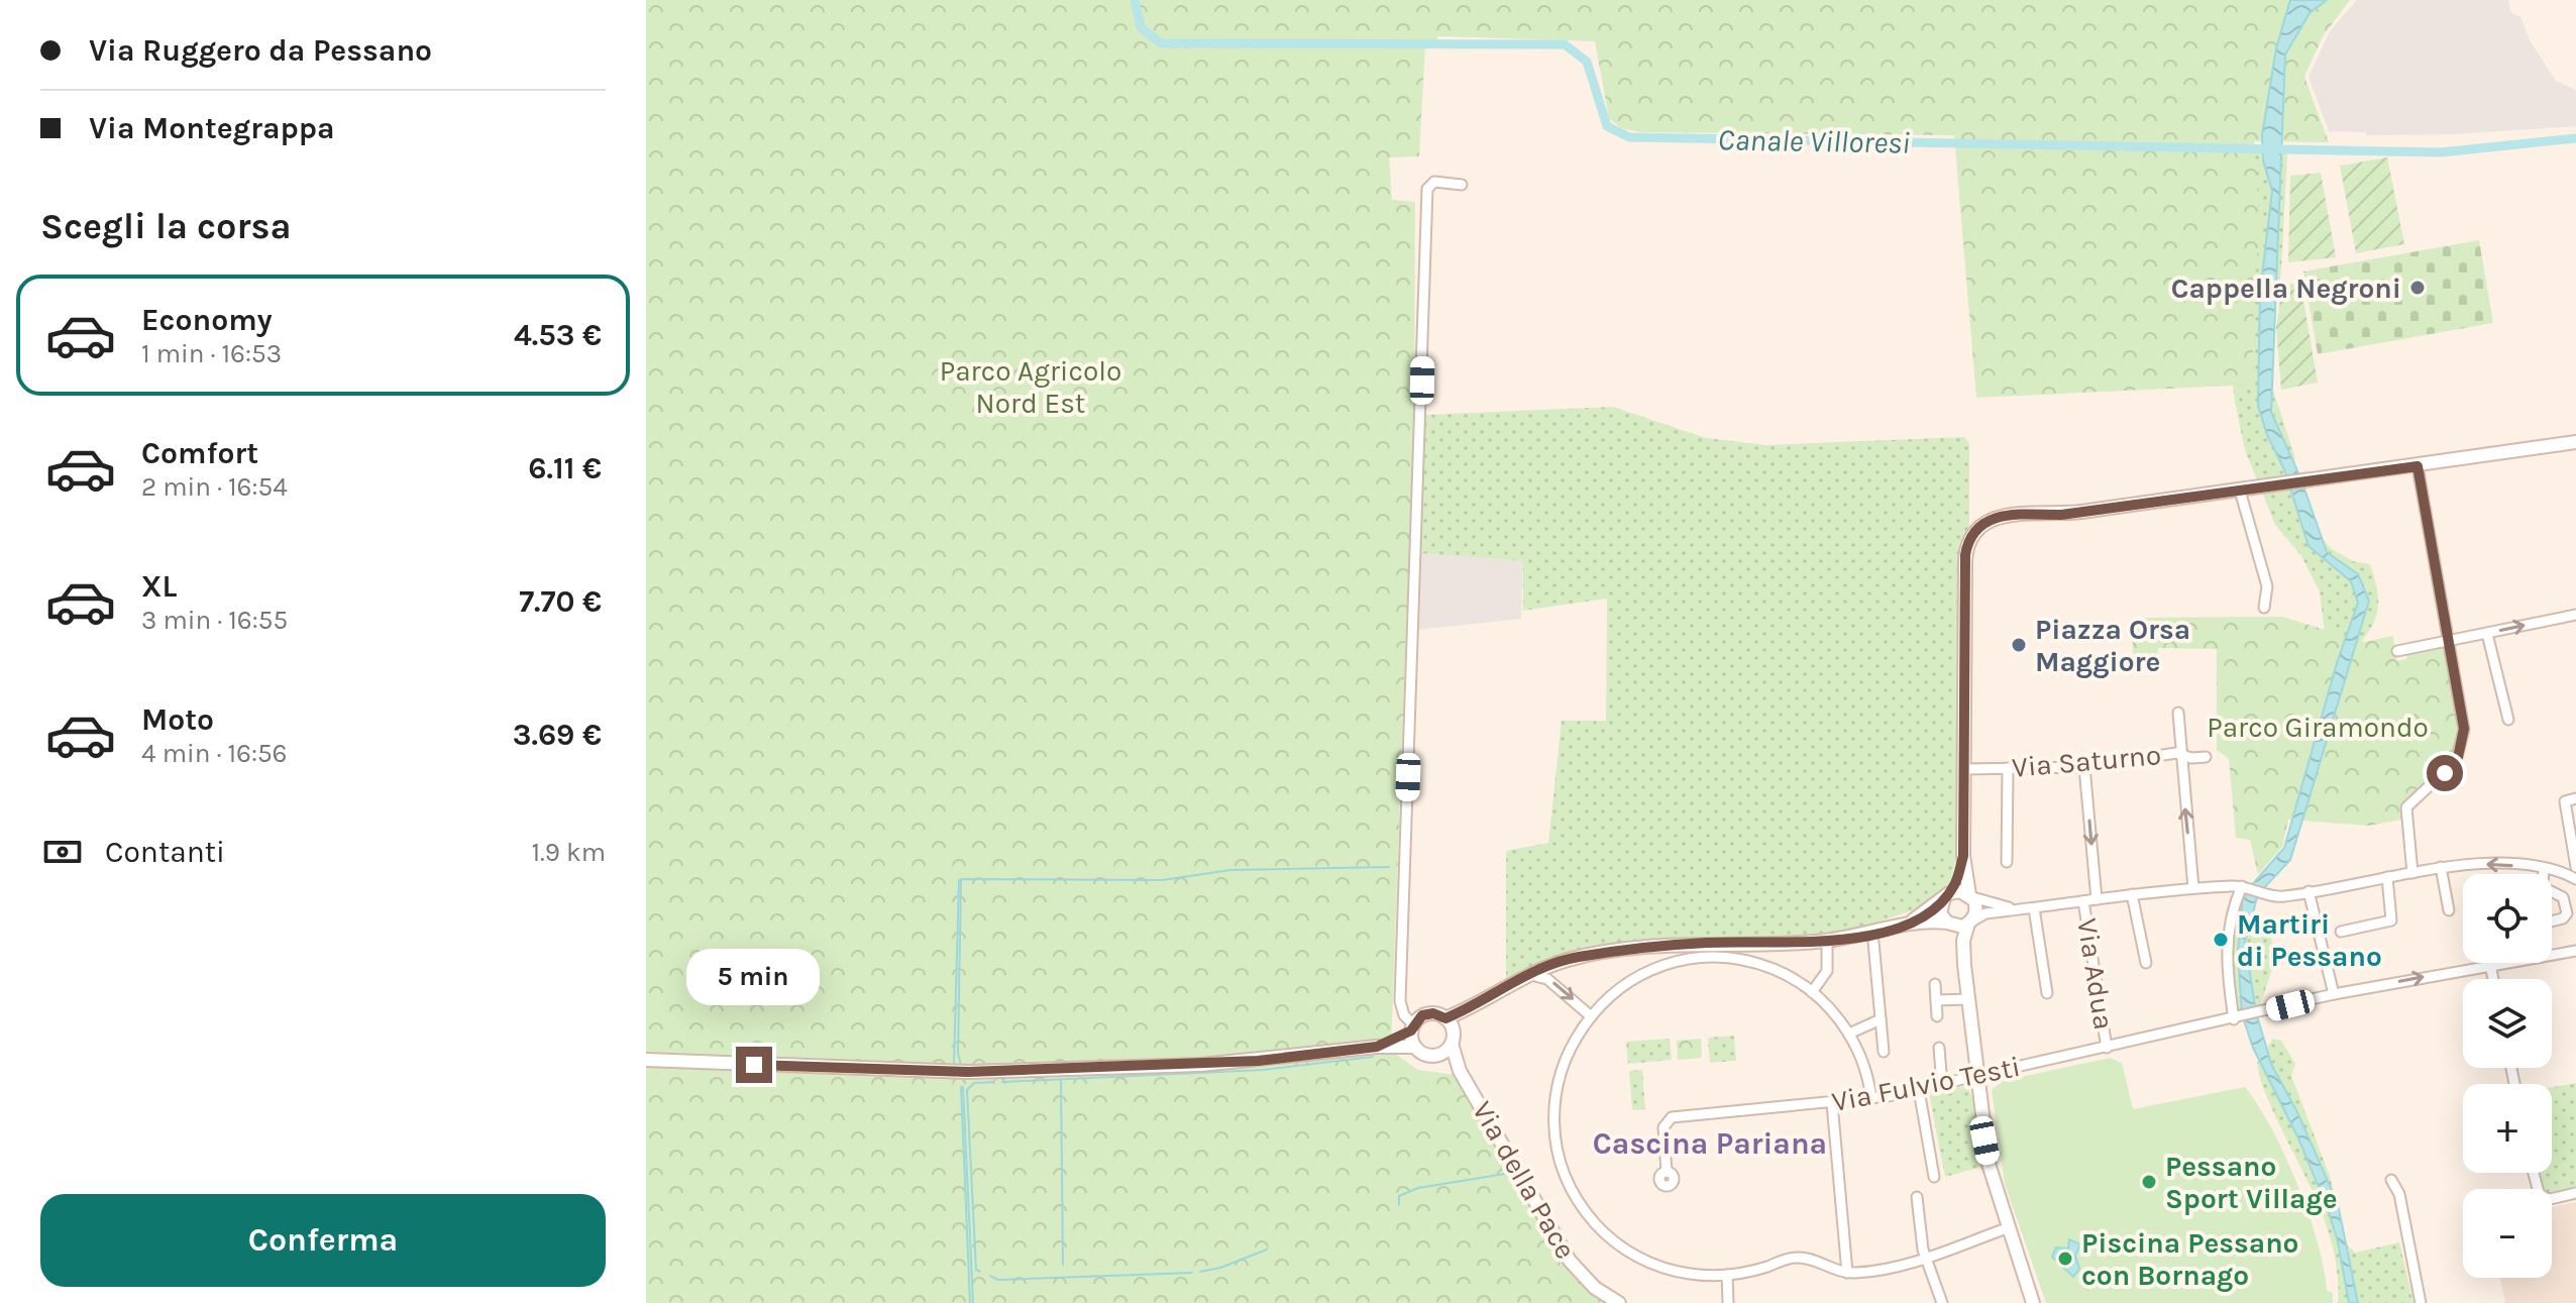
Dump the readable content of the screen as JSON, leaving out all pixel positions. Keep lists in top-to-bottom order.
{
  "streets": {
    "street": [
      "Via Saturno",
      "Via Adua",
      "Via Fulvio Testi",
      "Via della Pace"
    ]
  },
  "crossings": [
    ["Via Adua", "Via Fulvio Testi"]
  ],
  "districts": ["Cascina Pariana"],
  "water": ["Canale Villoresi"],
  "parks": ["Parco Agricolo Nord Est", "Parco Giramondo"],
  "places": [
    "Cappella Negroni",
    "Piazza Orsa Maggiore",
    "Martiri di Pessano",
    "Pessano Sport Village",
    "Piscina Pessano con Bornago"
  ],
  "page": {
    "banner": ["Via Ruggero da Pessano", "Via Montegrappa"],
    "heading": "Scegli la corsa",
    "list": [
      {
        "name": "Economy",
        "note": "1 min · 16:53",
        "value": "4.53 €"
      },
      {
        "name": "Comfort",
        "note": "2 min · 16:54",
        "value": "6.11 €"
      },
      {
        "name": "XL",
        "note": "3 min · 16:55",
        "value": "7.70 €"
      },
      {
        "name": "Moto",
        "note": "4 min · 16:56",
        "value": "3.69 €"
      }
    ],
    "pay": ["Contanti", "1.9 km"],
    "map_buttons": ["+", "−"],
    "bubble": "5 min",
    "buttons": "Conferma"
  }
}
